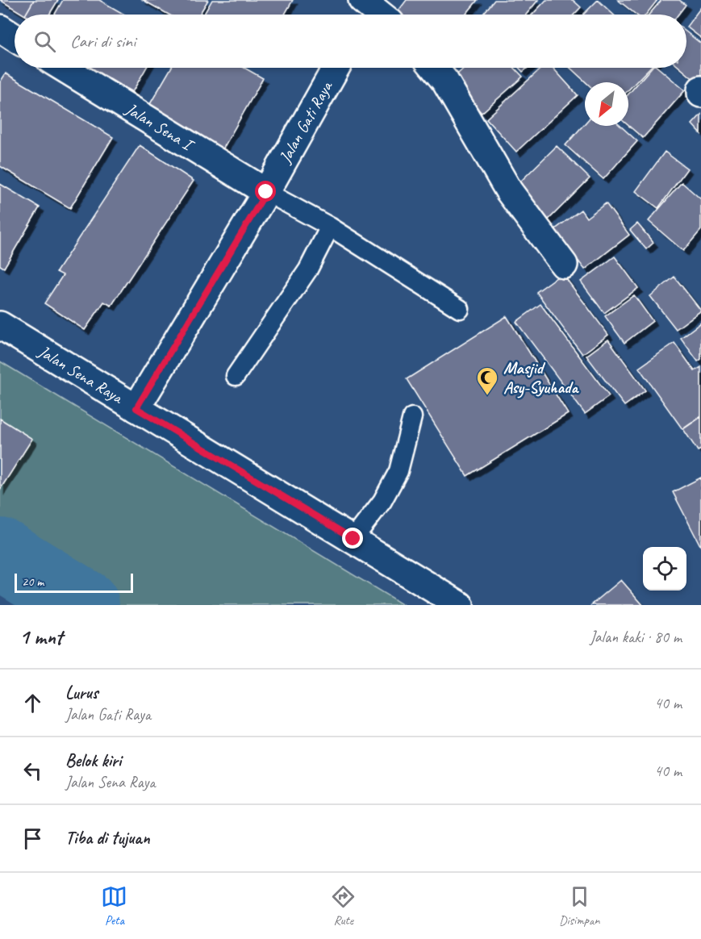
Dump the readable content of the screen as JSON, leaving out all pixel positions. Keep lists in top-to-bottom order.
{
  "streets": {
    "street": ["Jalan Gati Raya", "Jalan Sena I", "Jalan Sena Raya"]
  },
  "crossings": [
    ["Jalan Gati Raya", "Jalan Sena I"],
    ["Jalan Gati Raya", "Jalan Sena Raya"]
  ],
  "places": {
    "mosque": ["Masjid Asy-Syuhada"]
  },
  "scale_bar": "20 m",
  "north": "bottom left",
  "page": {
    "search": "Cari di sini",
    "scale": "20 m",
    "heading": ["1 mnt", "Jalan kaki · 80 m"],
    "list": [
      ["Lurus", "Jalan Gati Raya", "40 m"],
      ["Belok kiri", "Jalan Sena Raya", "40 m"],
      "Tiba di tujuan"
    ],
    "nav": ["Peta", "Rute", "Disimpan"]
  }
}
